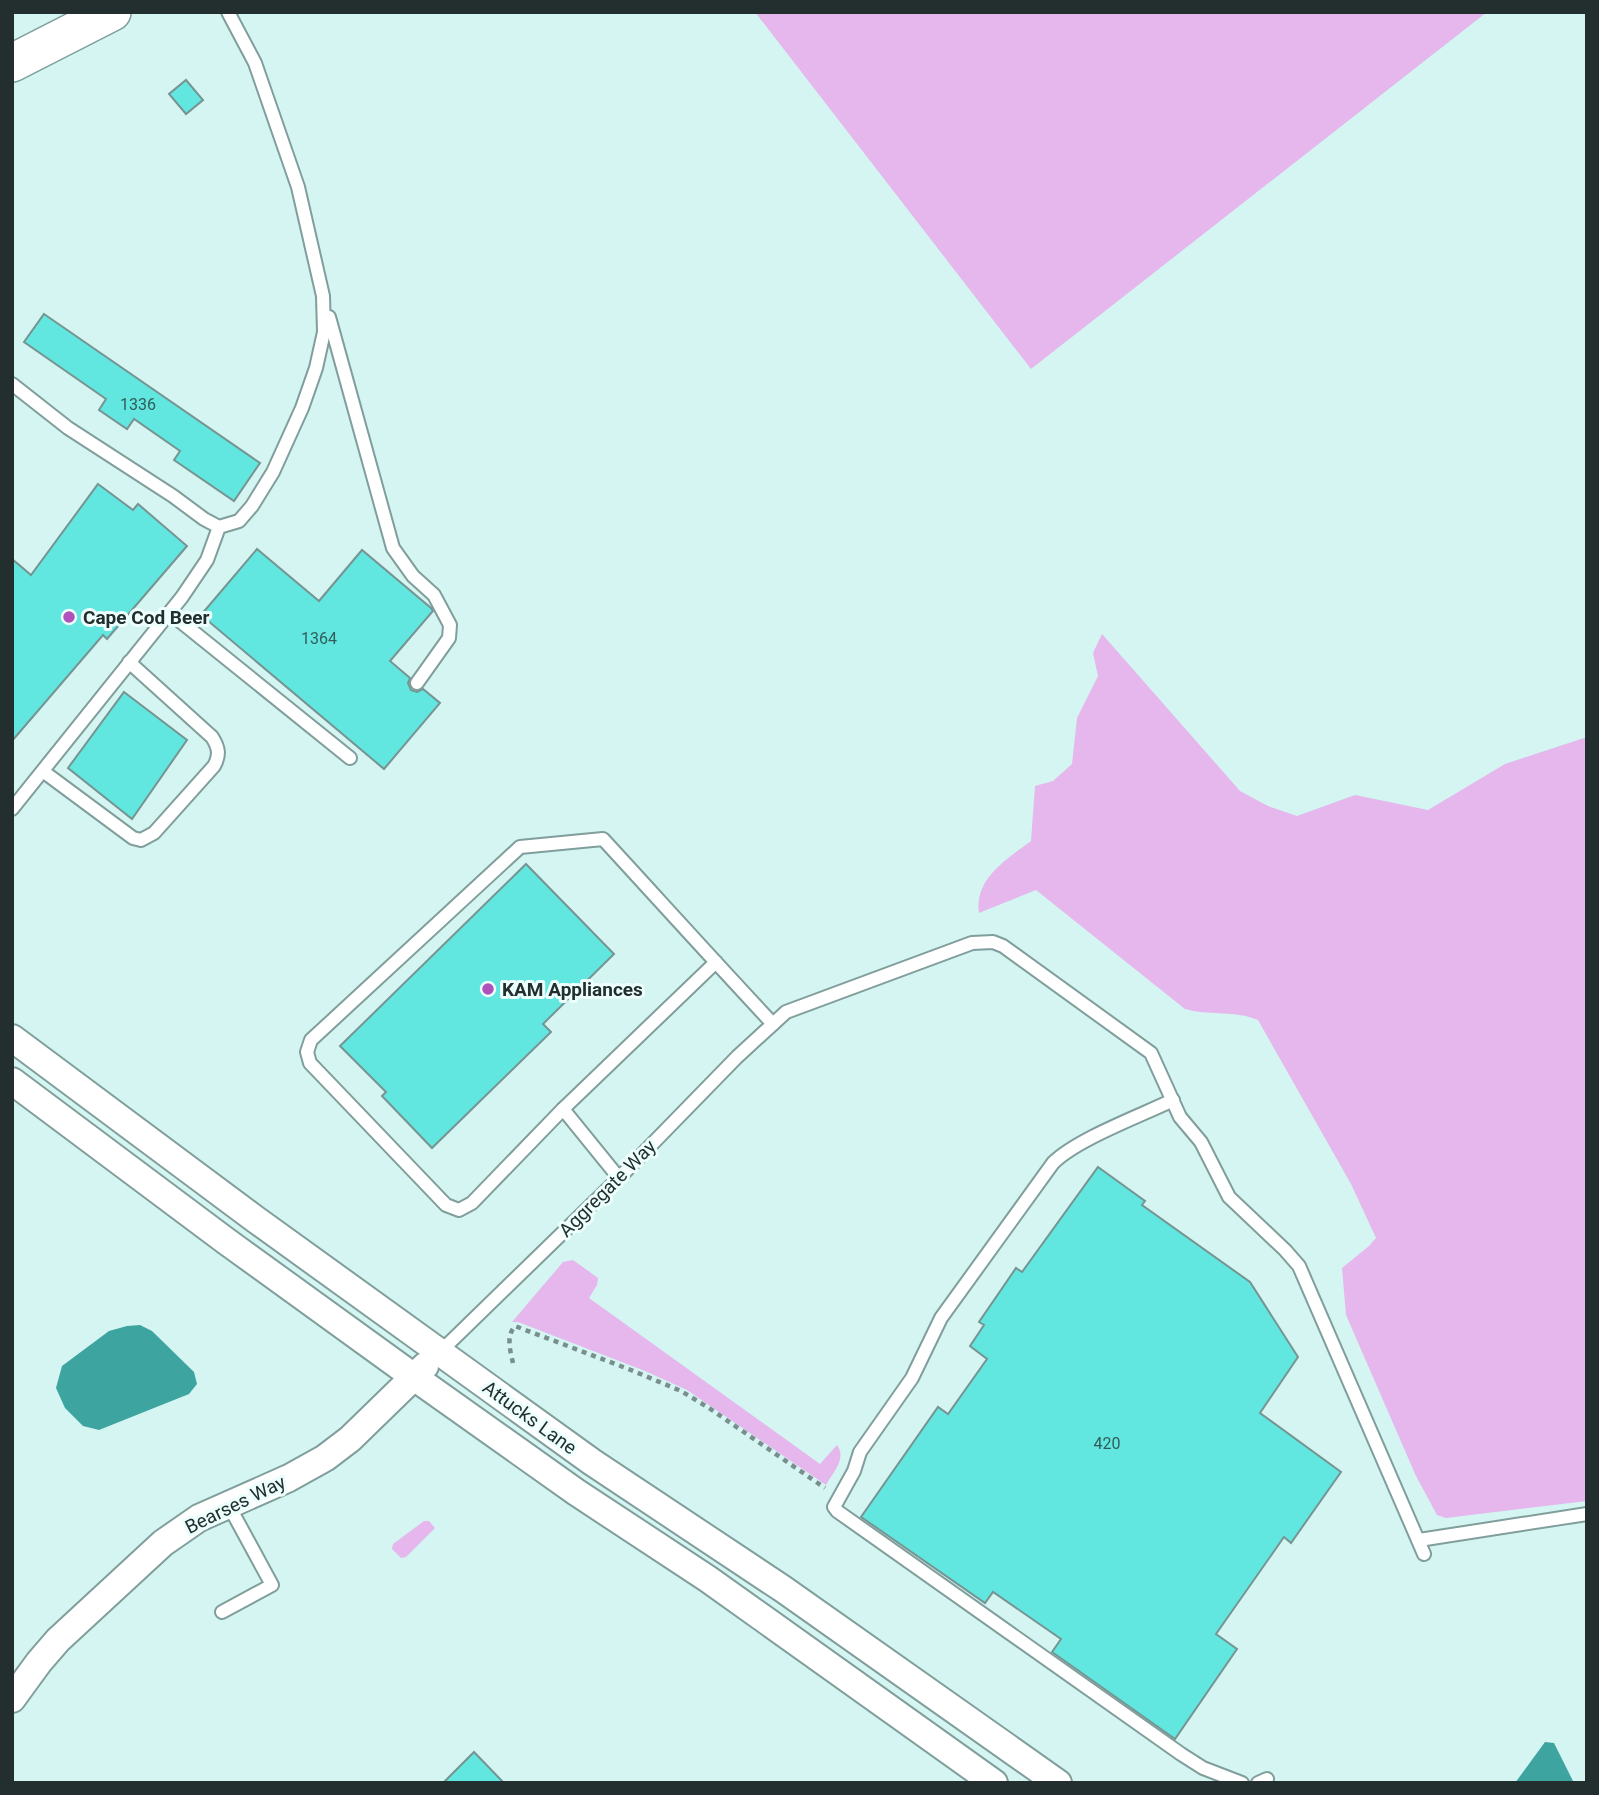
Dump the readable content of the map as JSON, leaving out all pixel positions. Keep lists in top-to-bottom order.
{
  "streets": {
    "street": ["Attucks Lane", "Bearses Way"],
    "lane": ["Aggregate Way"]
  },
  "crossings": [
    ["Aggregate Way", "Attucks Lane"],
    ["Aggregate Way", "Bearses Way"],
    ["Attucks Lane", "Bearses Way"]
  ],
  "places": ["Cape Cod Beer", "KAM Appliances"],
  "house_numbers": ["1336", "1364", "420"]
}
